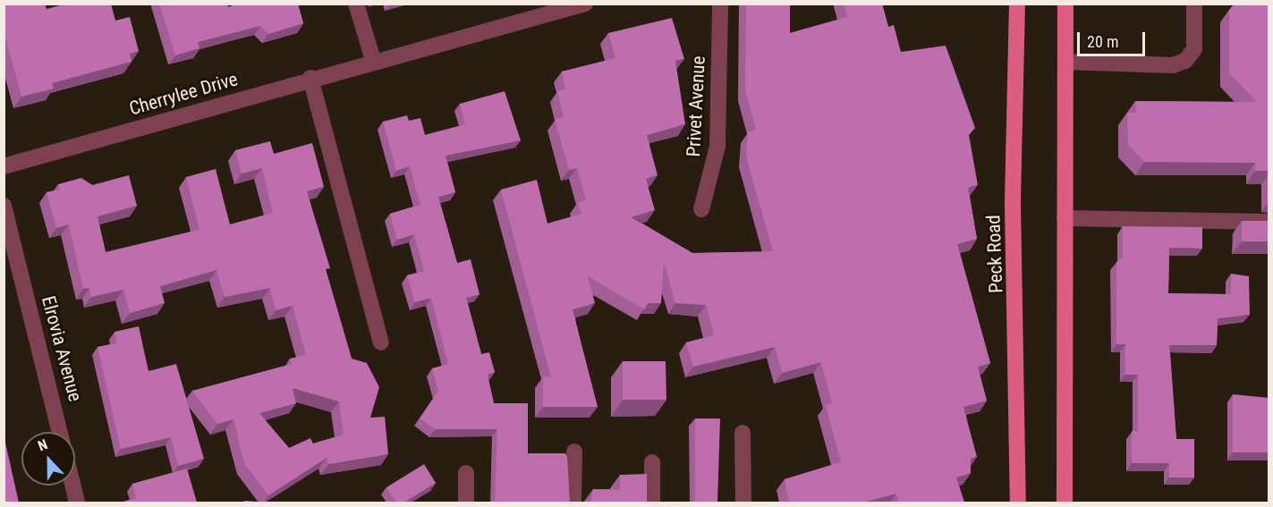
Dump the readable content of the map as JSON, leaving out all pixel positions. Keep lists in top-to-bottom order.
{
  "streets": {
    "main road": ["Peck Road"],
    "street": ["Cherrylee Drive", "Privet Avenue", "Elrovia Avenue"]
  },
  "scale_bar": "20 m",
  "north": "top"
}
